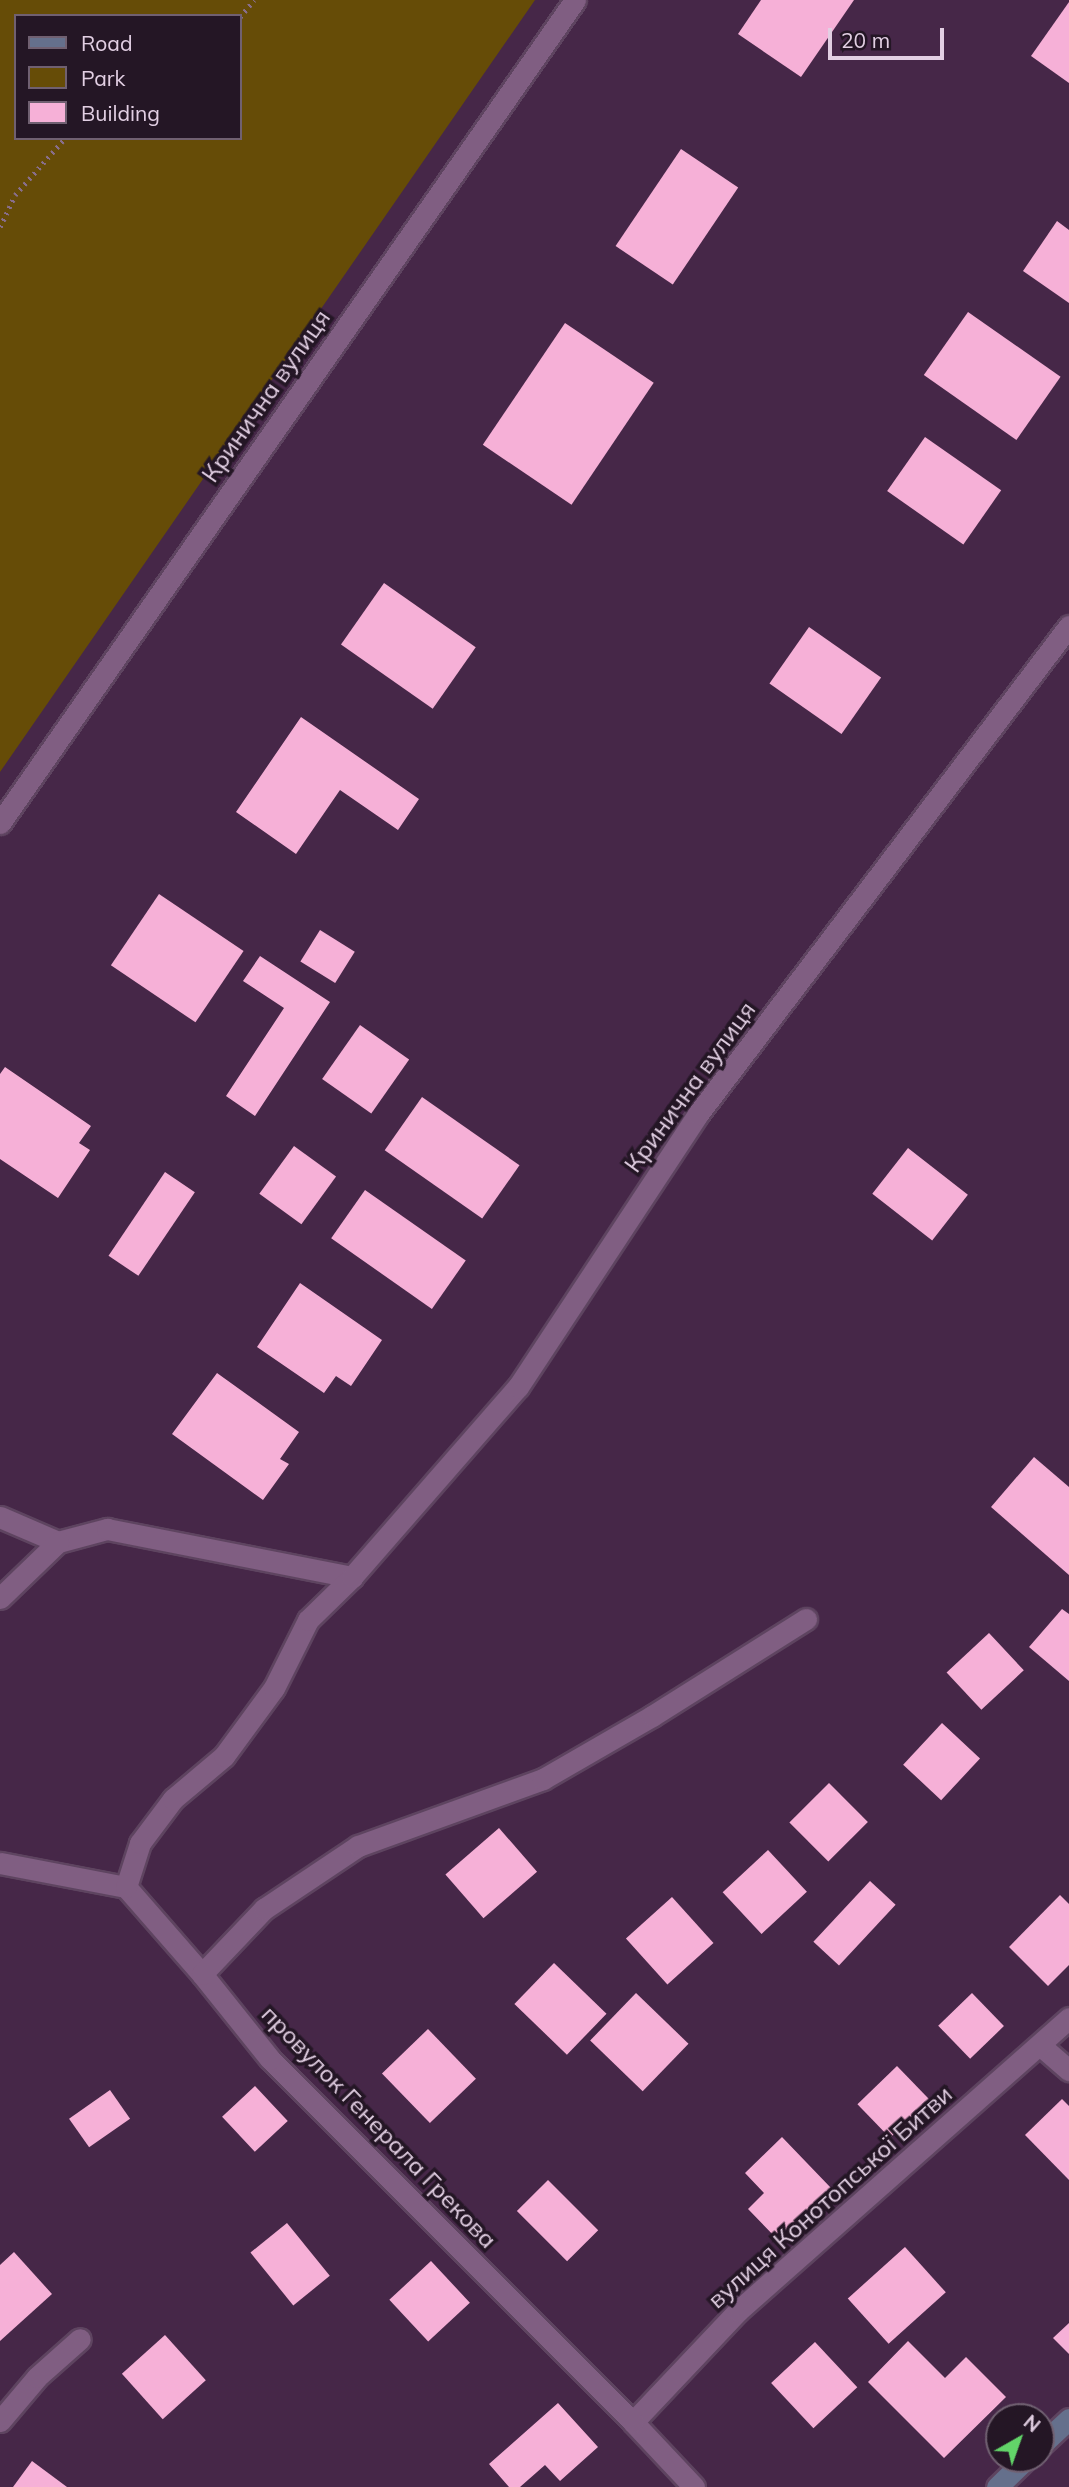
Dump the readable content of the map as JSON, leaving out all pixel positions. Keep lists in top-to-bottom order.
{
  "streets": {
    "street": ["Кринична вулиця", "провулок Генерала Грекова", "вулиця Конотопської Битви"]
  },
  "crossings": [
    ["Кринична вулиця", "провулок Генерала Грекова"],
    ["провулок Генерала Грекова", "вулиця Конотопської Битви"]
  ],
  "legend": ["Road", "Park", "Building"],
  "scale_bar": "20 m",
  "north": "top right"
}
